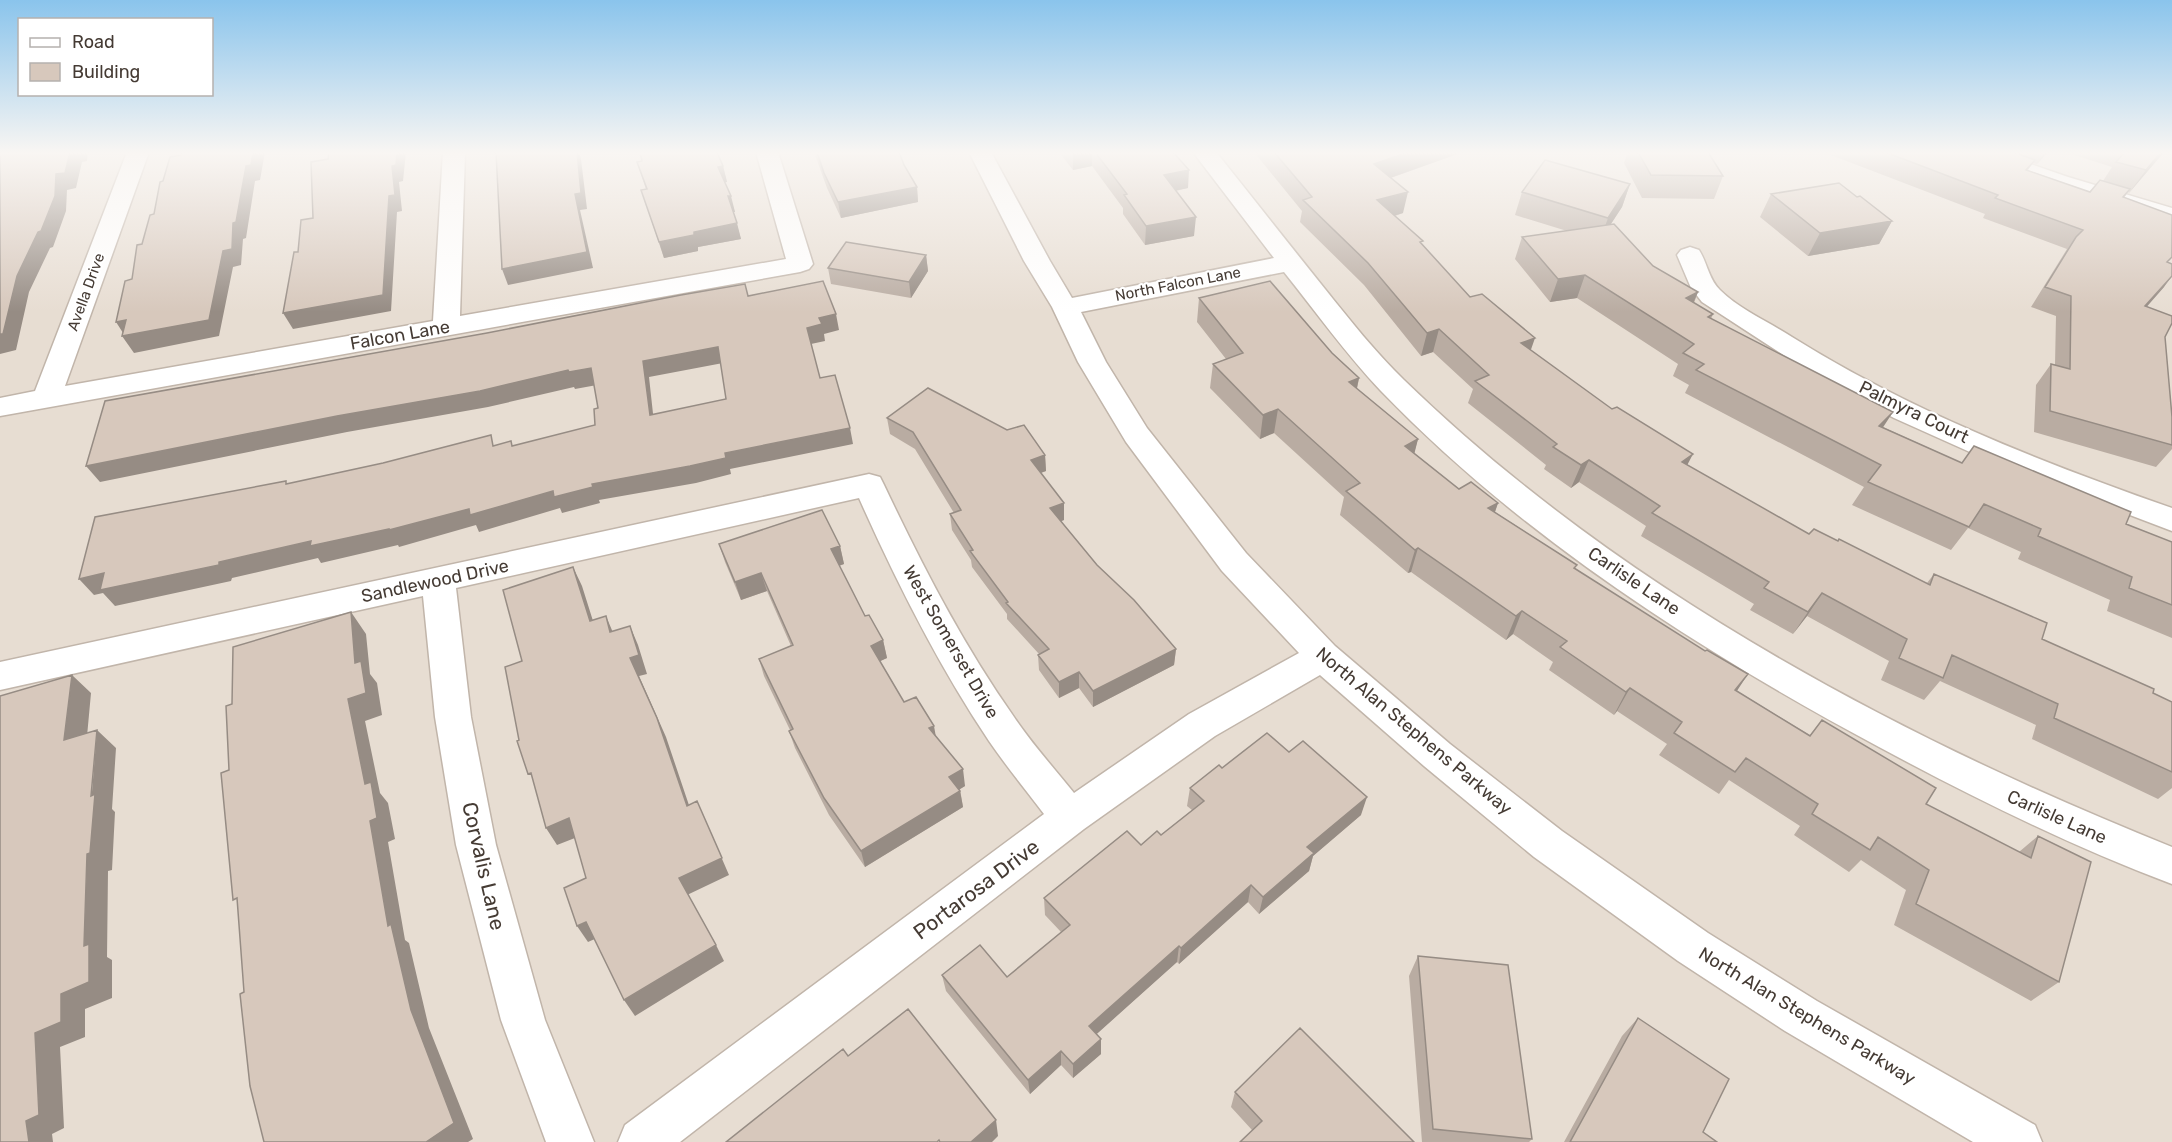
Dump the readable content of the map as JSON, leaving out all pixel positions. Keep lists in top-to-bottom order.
{
  "streets": {
    "street": [
      "North Falcon Lane",
      "Avella Drive",
      "Falcon Lane",
      "Palmyra Court",
      "Sandlewood Drive",
      "Carlisle Lane",
      "West Somerset Drive",
      "North Alan Stephens Parkway",
      "Corvalis Lane",
      "Portarosa Drive"
    ]
  },
  "crossings": [
    ["North Falcon Lane", "Carlisle Lane"],
    ["North Falcon Lane", "North Alan Stephens Parkway"],
    ["Avella Drive", "Falcon Lane"],
    ["Sandlewood Drive", "West Somerset Drive"],
    ["Sandlewood Drive", "Corvalis Lane"],
    ["West Somerset Drive", "Portarosa Drive"],
    ["North Alan Stephens Parkway", "Portarosa Drive"]
  ],
  "legend": ["Road", "Building"]
}
